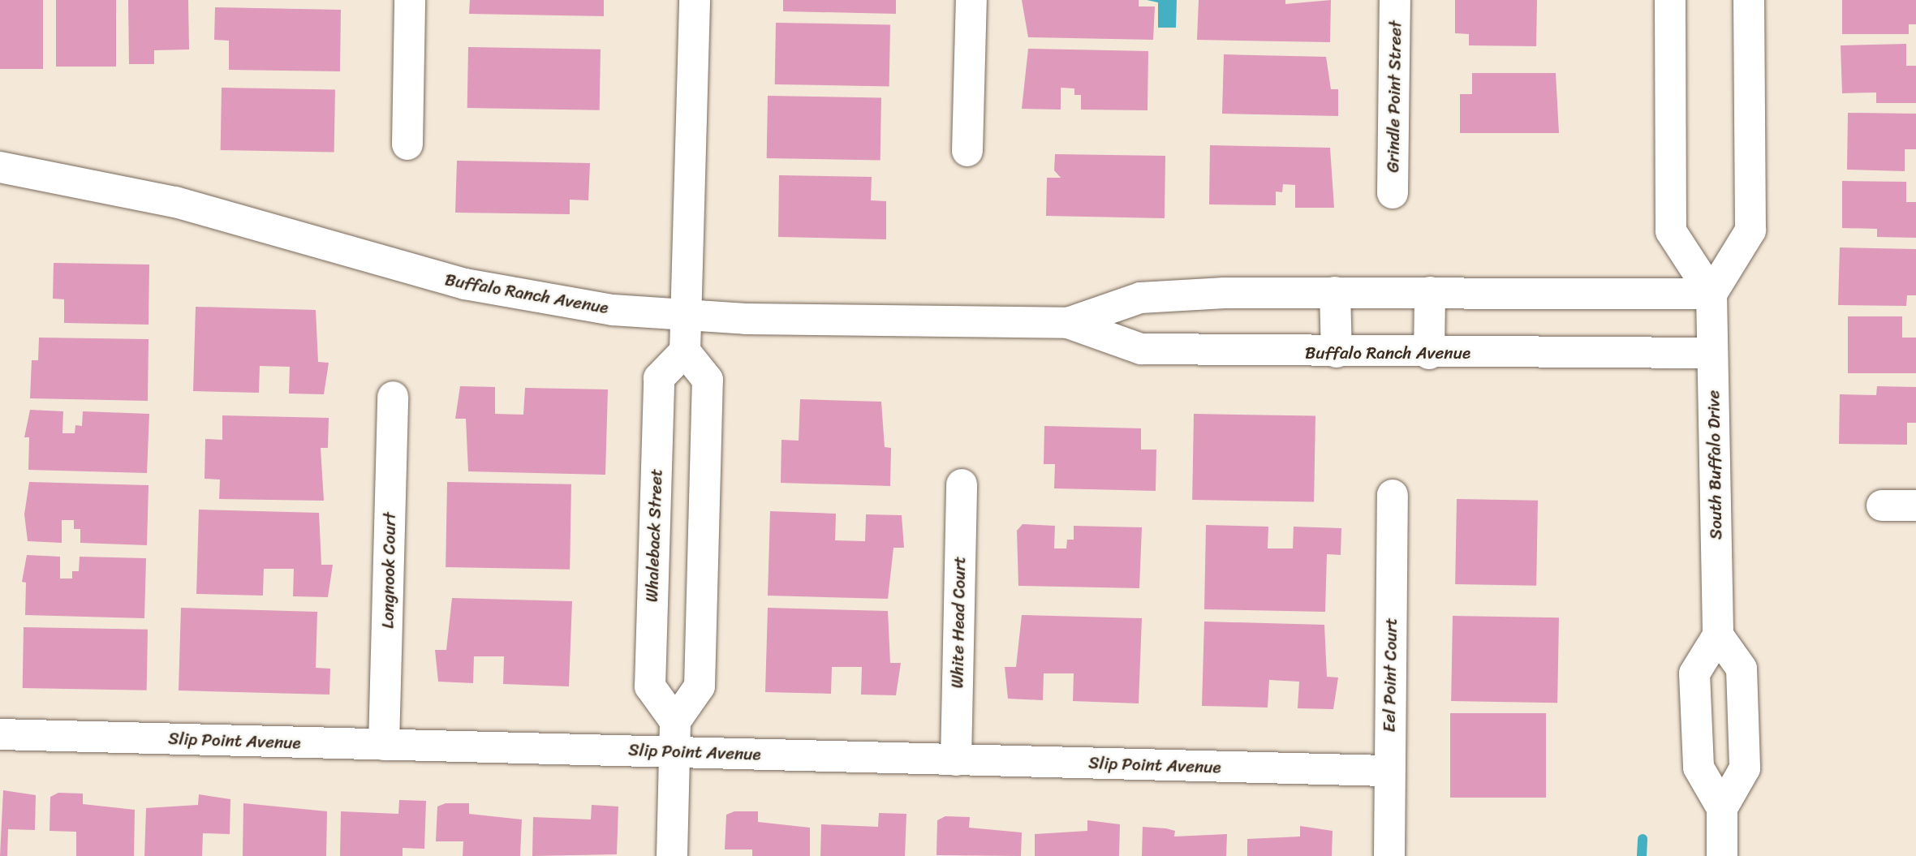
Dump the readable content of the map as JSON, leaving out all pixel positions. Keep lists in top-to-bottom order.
{
  "streets": {
    "street": [
      "Grindle Point Street",
      "Buffalo Ranch Avenue",
      "South Buffalo Drive",
      "Whaleback Street",
      "Longnook Court",
      "White Head Court",
      "Eel Point Court",
      "Slip Point Avenue"
    ]
  },
  "crossings": [
    ["Buffalo Ranch Avenue", "South Buffalo Drive"],
    ["Longnook Court", "Slip Point Avenue"],
    ["White Head Court", "Slip Point Avenue"],
    ["Eel Point Court", "Slip Point Avenue"]
  ]
}
